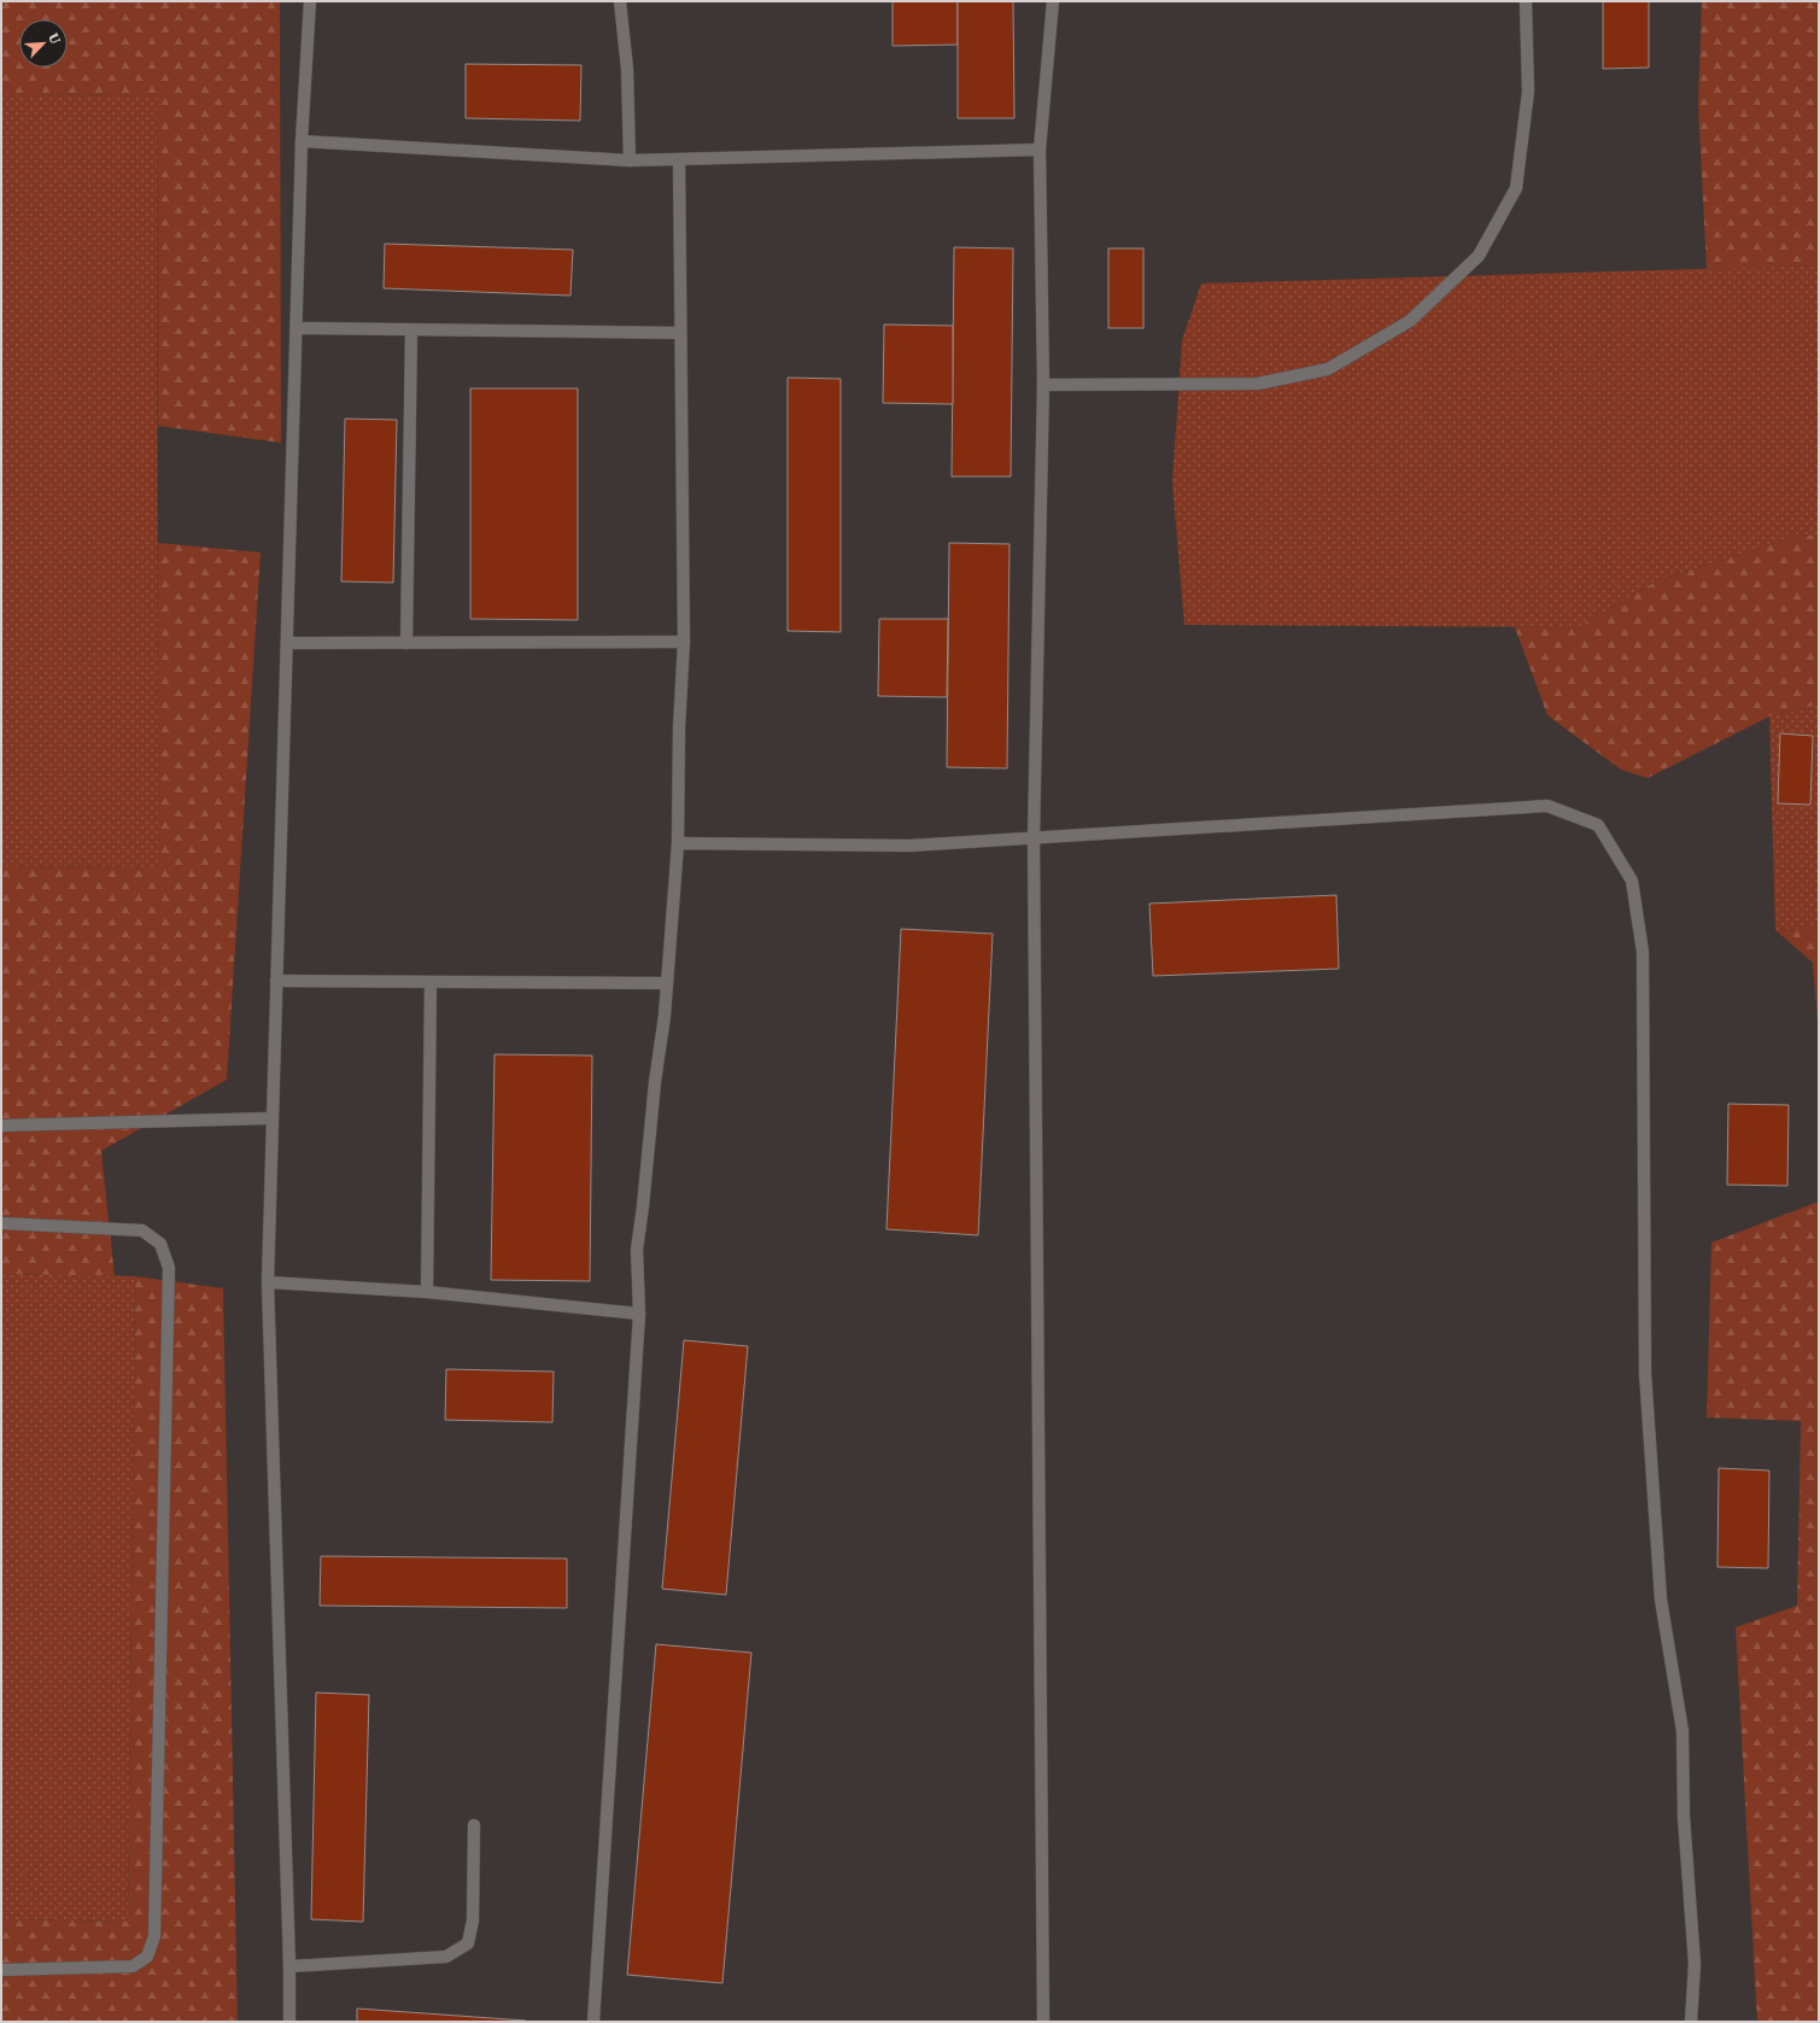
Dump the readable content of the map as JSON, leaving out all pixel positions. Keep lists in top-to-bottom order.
{
  "north": "top right"
}
